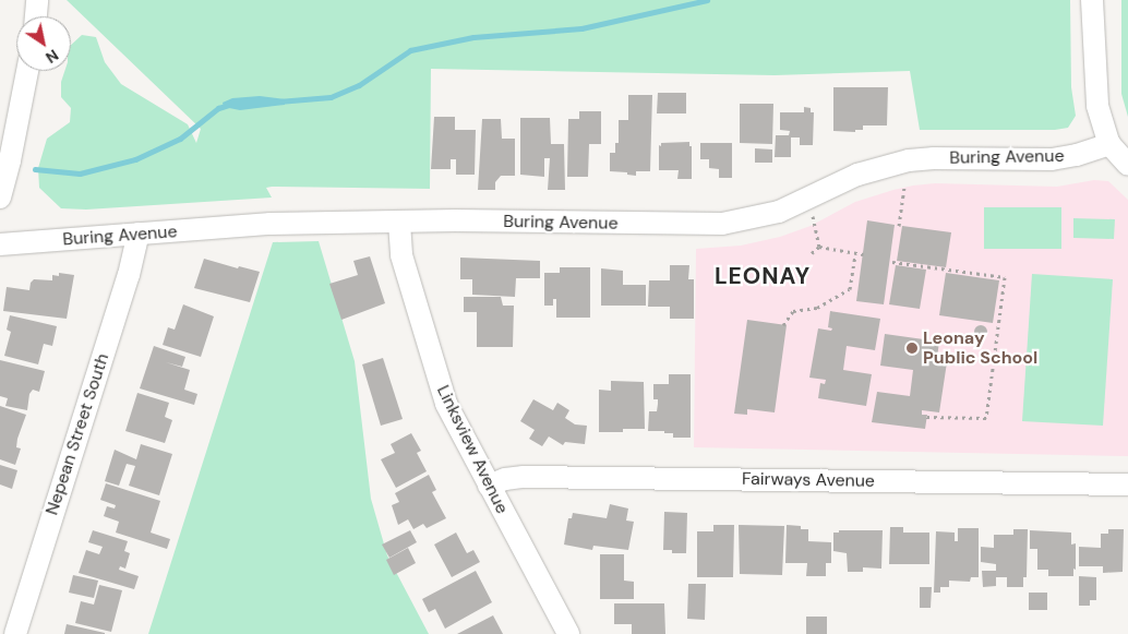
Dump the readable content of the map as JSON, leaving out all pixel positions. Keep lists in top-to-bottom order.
{
  "streets": {
    "street": [
      "Buring Avenue",
      "Nepean Street South",
      "Linksview Avenue",
      "Fairways Avenue"
    ]
  },
  "crossings": [
    ["Buring Avenue", "Nepean Street South"],
    ["Buring Avenue", "Linksview Avenue"],
    ["Linksview Avenue", "Fairways Avenue"]
  ],
  "districts": ["LEONAY"],
  "places": ["Leonay Public School"],
  "north": "bottom right"
}
